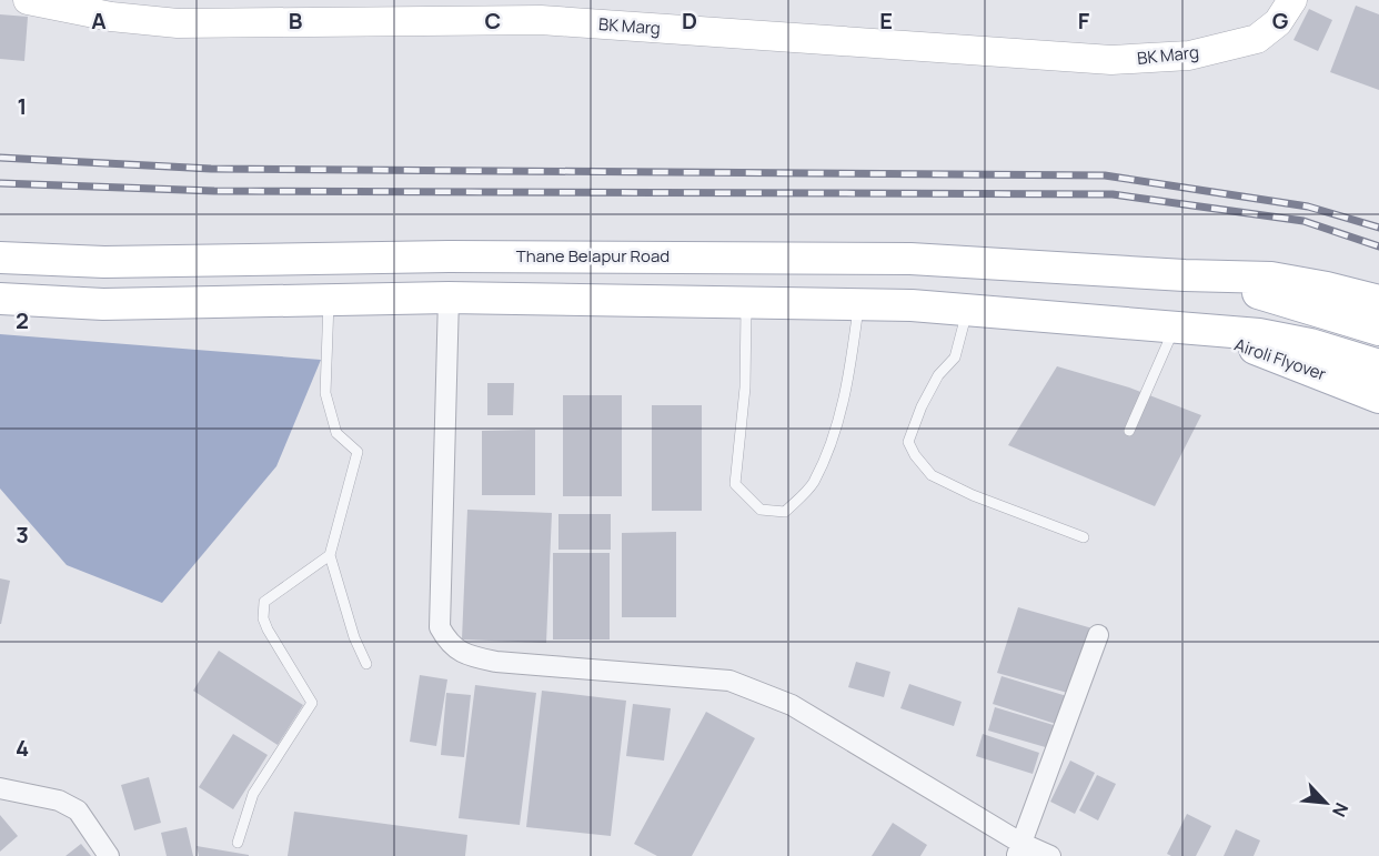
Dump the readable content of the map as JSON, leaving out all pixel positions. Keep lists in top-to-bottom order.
{
  "streets": {
    "main road": ["Thane Belapur Road", "Airoli Flyover"],
    "street": ["BK Marg"]
  },
  "north": "bottom right",
  "grid": {
    "columns": [
      "A",
      "B",
      "C",
      "D",
      "E",
      "F",
      "G"
    ],
    "rows": [
      "1",
      "2",
      "3",
      "4"
    ]
  }
}
